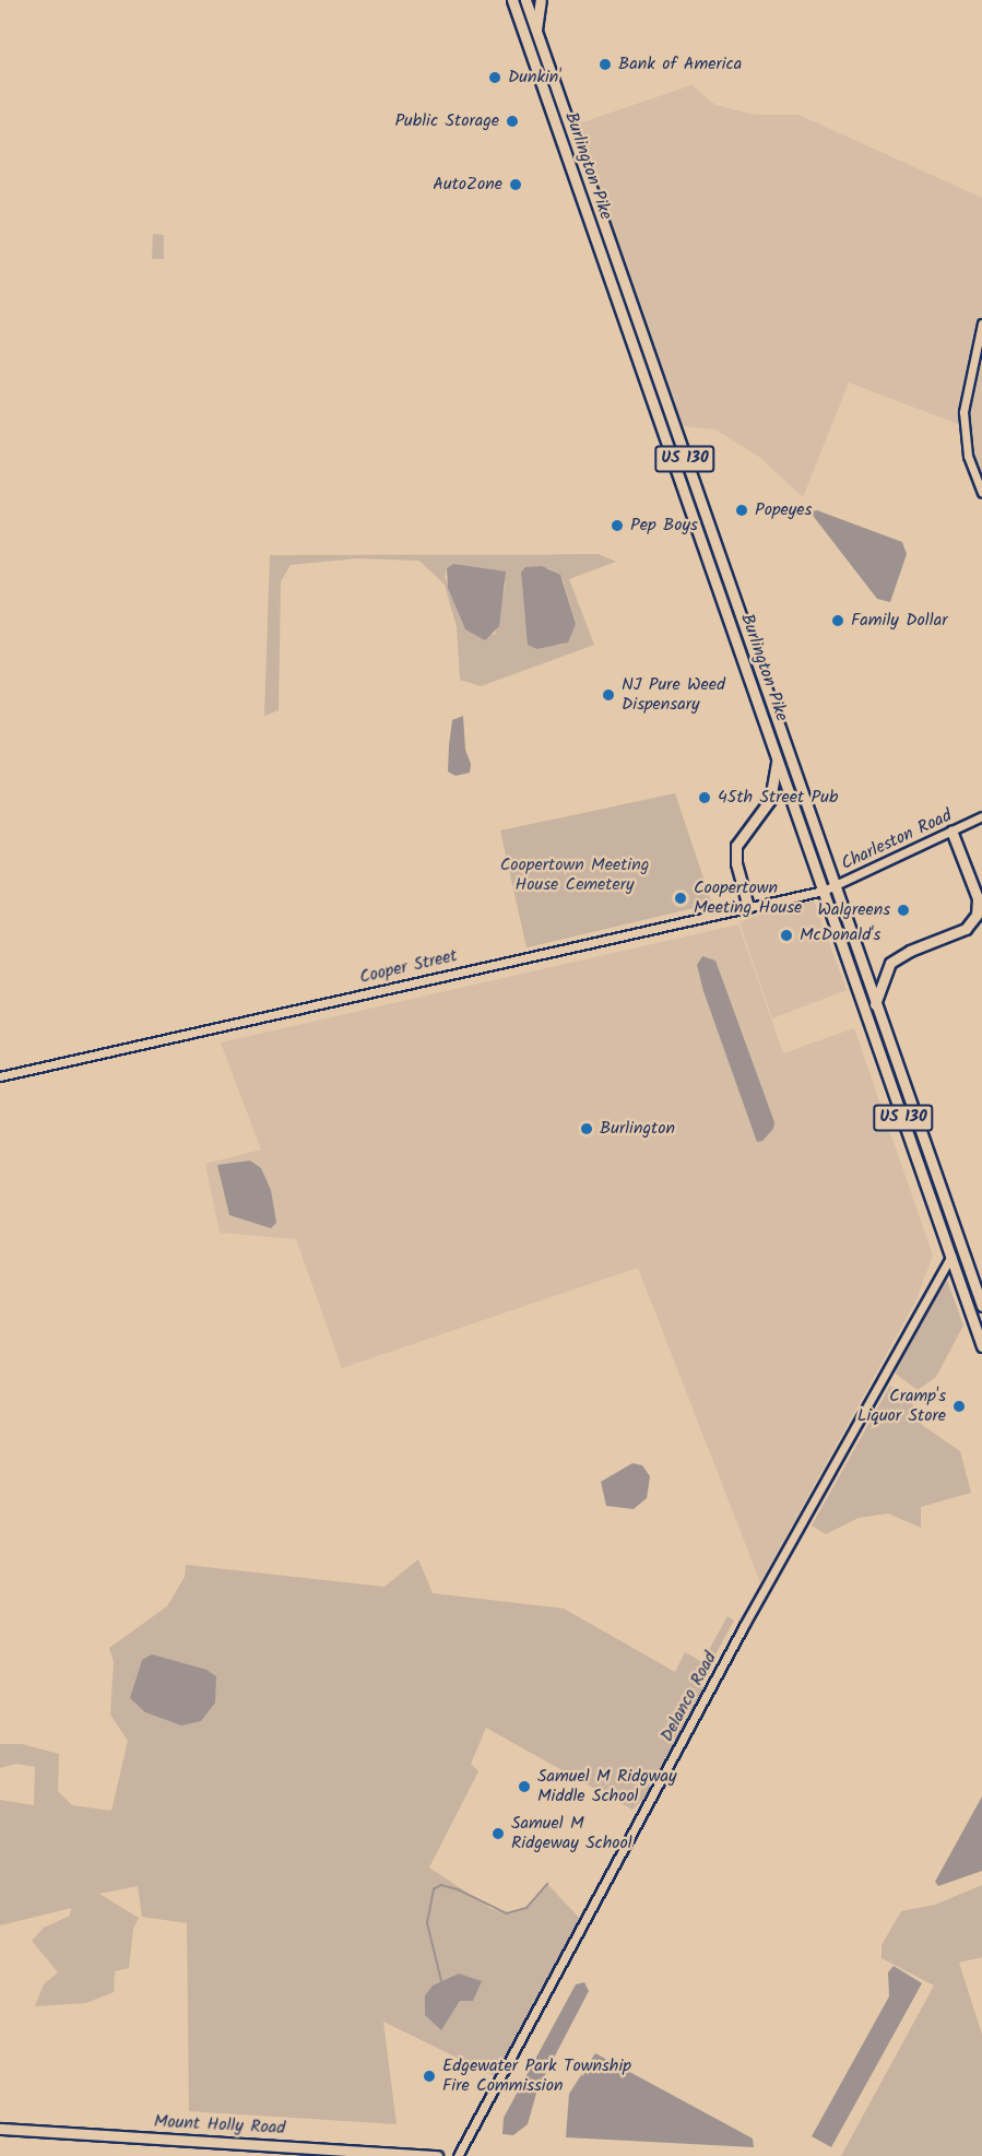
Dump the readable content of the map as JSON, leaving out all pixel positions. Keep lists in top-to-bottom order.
{
  "streets": {
    "main road": ["Burlington Pike", "US 130", "Mount Holly Road"],
    "street": ["Charleston Road", "Cooper Street", "Delanco Road"]
  },
  "crossings": [
    ["Burlington Pike", "Charleston Road"],
    ["Burlington Pike", "Cooper Street"],
    ["Burlington Pike", "Delanco Road"],
    ["Charleston Road", "Cooper Street"]
  ],
  "parks": ["Coopertown Meeting House Cemetery"],
  "places": [
    "Bank of America",
    "Dunkin'",
    "Public Storage",
    "AutoZone",
    "Popeyes",
    "Pep Boys",
    "Family Dollar",
    "NJ Pure Weed Dispensary",
    "45th Street Pub",
    "Coopertown Meeting House",
    "Walgreens",
    "McDonald's",
    "Burlington",
    "Cramp's Liquor Store",
    "Samuel M Ridgway Middle School",
    "Samuel M Ridgeway School",
    "Edgewater Park Township Fire Commission"
  ]
}
